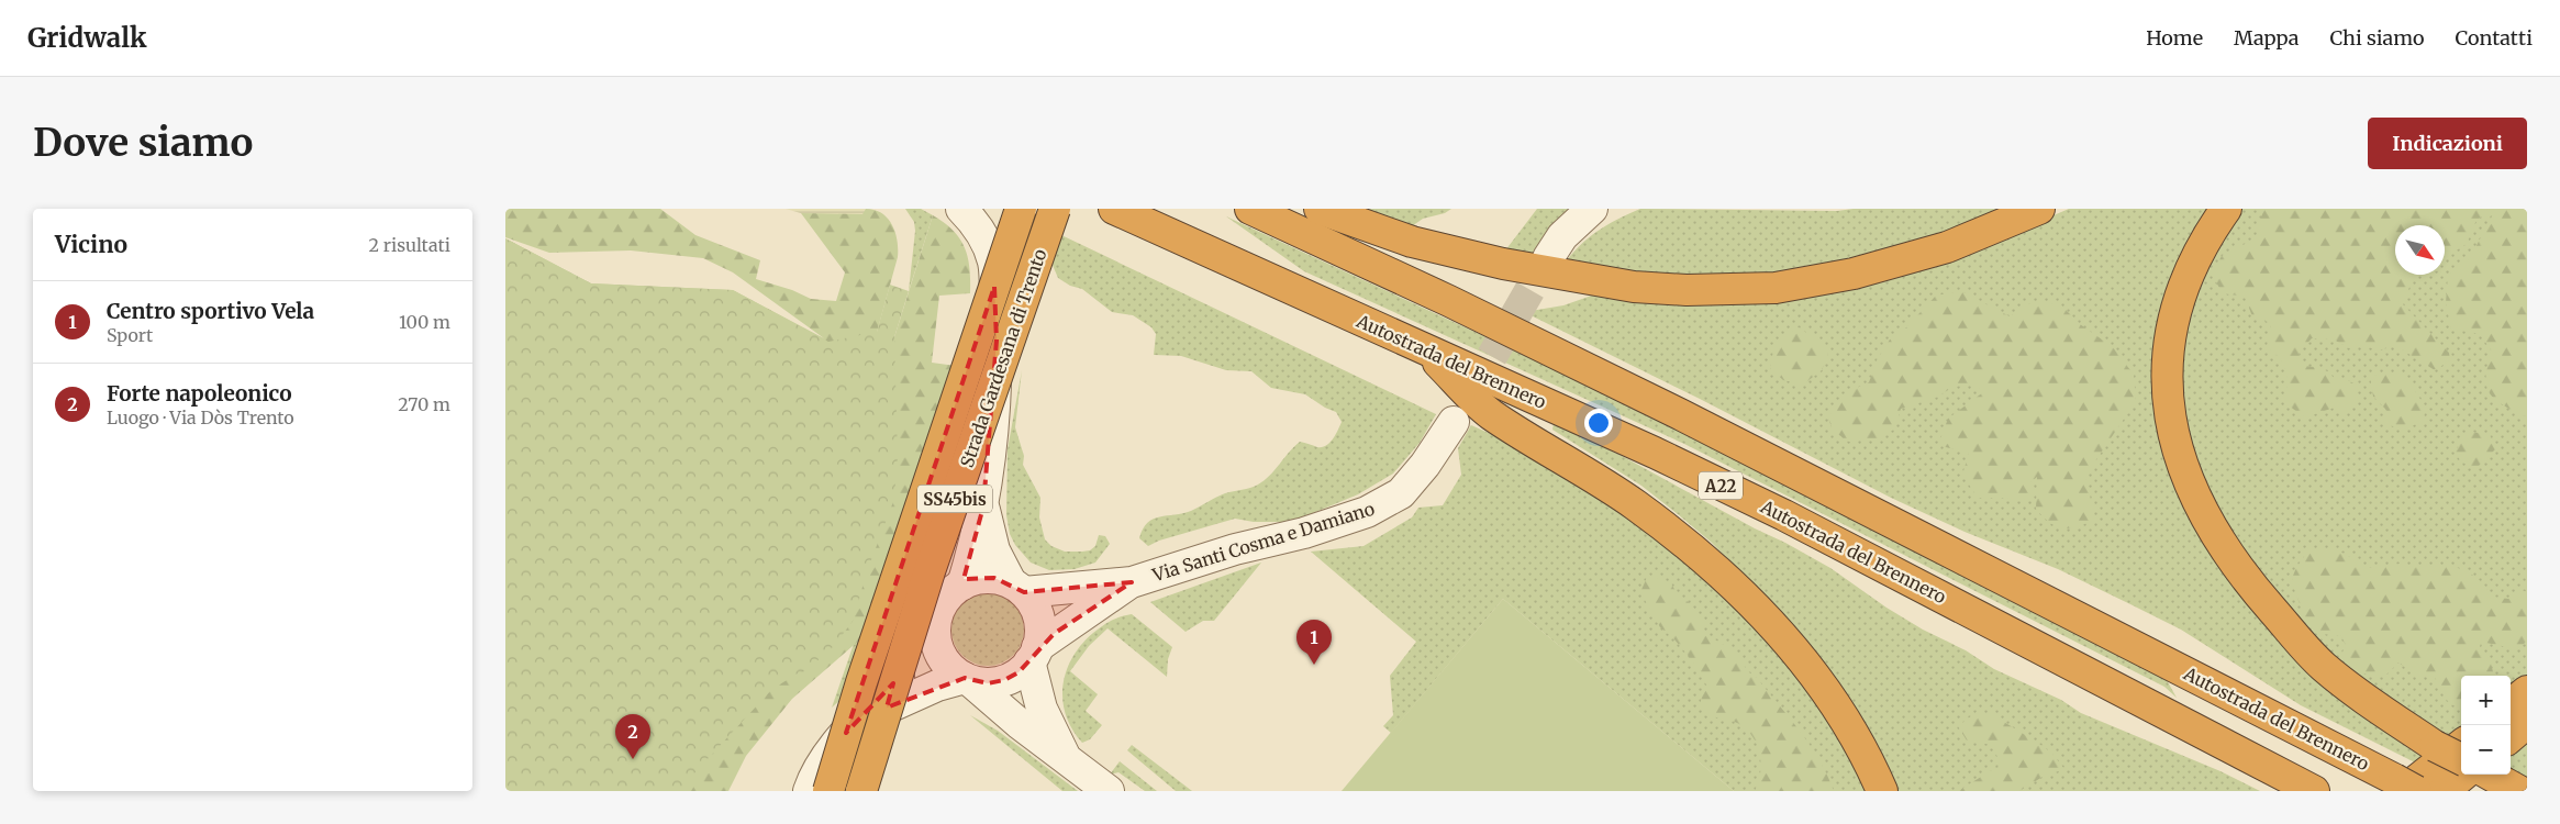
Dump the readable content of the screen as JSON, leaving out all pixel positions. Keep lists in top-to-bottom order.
{
  "streets": {
    "highway": [
      "Strada Gardesana di Trento",
      "Autostrada del Brennero",
      "A22",
      "SS45bis"
    ],
    "street": ["Via Santi Cosma e Damiano"]
  },
  "north": "bottom right",
  "page": {
    "header": "Gridwalk",
    "nav": [
      "Home",
      "Mappa",
      "Chi siamo",
      "Contatti"
    ],
    "buttons": "Indicazioni",
    "title": "Dove siamo",
    "heading": ["Vicino", "2 risultati"],
    "list": [
      {
        "mark": "1",
        "name": "Centro sportivo Vela",
        "note": "Sport",
        "value": "100 m"
      },
      {
        "mark": "2",
        "name": "Forte napoleonico",
        "note": "Luogo · Via Dòs Trento",
        "value": "270 m"
      }
    ],
    "pins": ["1", "2"],
    "map_buttons": ["+", "−"]
  }
}
